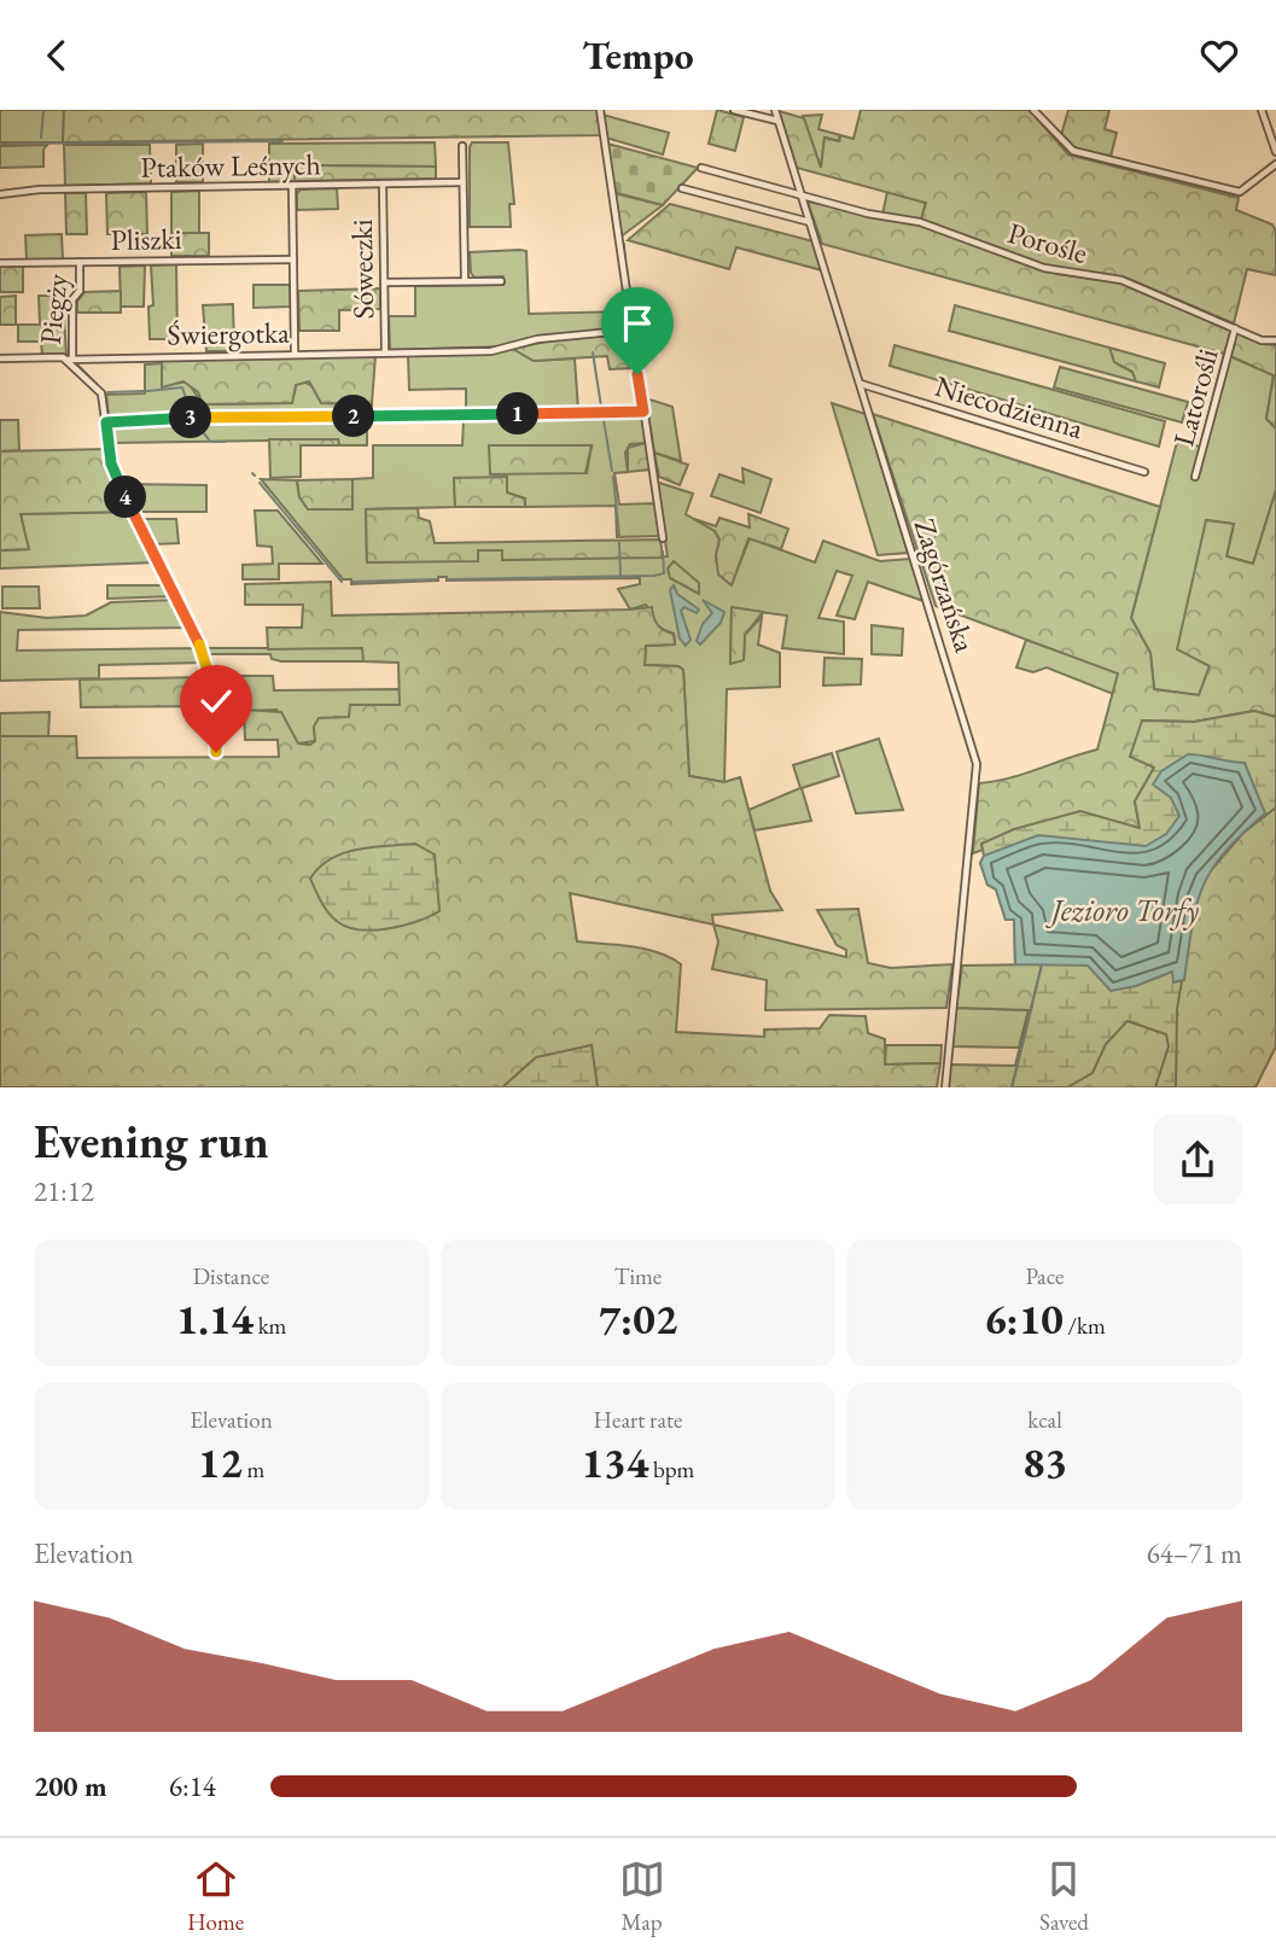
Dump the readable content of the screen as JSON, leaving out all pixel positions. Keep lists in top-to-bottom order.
{
  "streets": {
    "street": [
      "Ptaków Leśnych",
      "Pliszki",
      "Porośle",
      "Sóweczki",
      "Piegży",
      "Świergotka",
      "Latorośli",
      "Niecodzienna",
      "Zagórzańska"
    ]
  },
  "crossings": [
    ["Ptaków Leśnych", "Sóweczki"],
    ["Pliszki", "Piegży"],
    ["Porośle", "Latorośli"],
    ["Porośle", "Zagórzańska"],
    ["Sóweczki", "Świergotka"],
    ["Piegży", "Świergotka"],
    ["Niecodzienna", "Zagórzańska"]
  ],
  "water": ["Jezioro Torfy"],
  "page": {
    "header": "Tempo",
    "pins": [
      "1",
      "2",
      "3",
      "4"
    ],
    "heading": ["Evening run", "21:12"],
    "stats": [
      ["Distance", "1.14 km"],
      ["Time", "7:02"],
      ["Pace", "6:10 /km"],
      ["Elevation", "12 m"],
      ["Heart rate", "134 bpm"],
      ["kcal", "83"]
    ],
    "chart": ["Elevation", "64–71 m"],
    "list": [
      {
        "name": "200 m",
        "note": "6:14"
      }
    ],
    "tabs": ["Home", "Map", "Saved"]
  }
}
